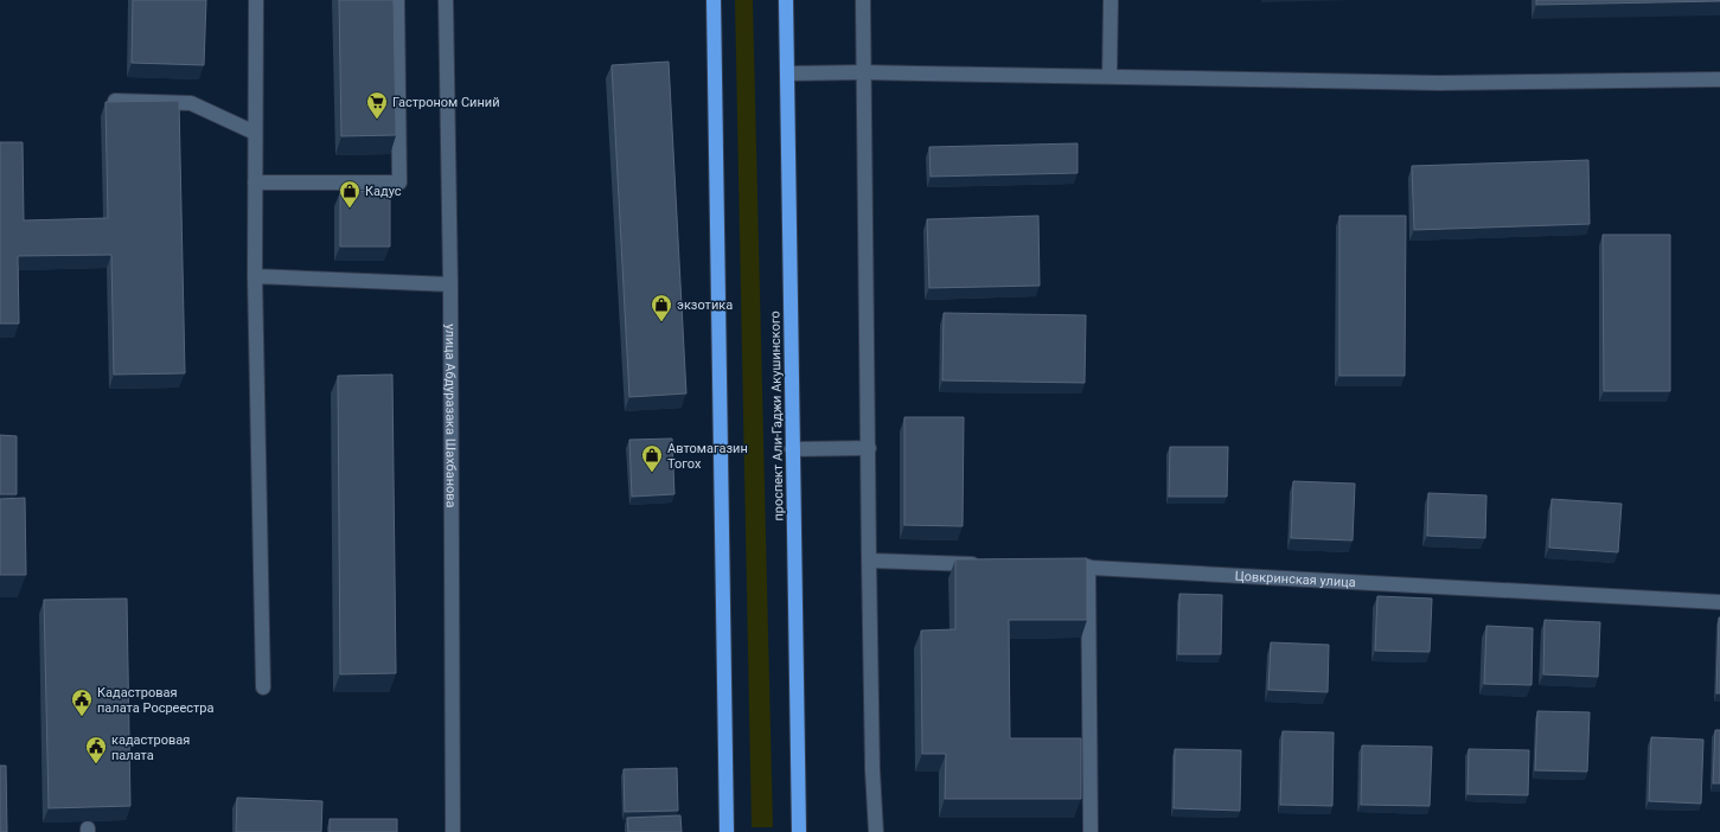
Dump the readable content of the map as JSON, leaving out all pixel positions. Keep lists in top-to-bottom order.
{
  "streets": {
    "highway": ["проспект Али-Гаджи Акушинского"],
    "street": ["улица Абдуразака Шахбанова", "Цовкринская улица"]
  },
  "places": {
    "supermarket": ["Гастроном Синий"],
    "shop": ["Кадус", "экзотика", "Автомагазин Тогох"],
    "public building": ["Кадастровая палата Росреестра", "кадастровая палата"]
  }
}
